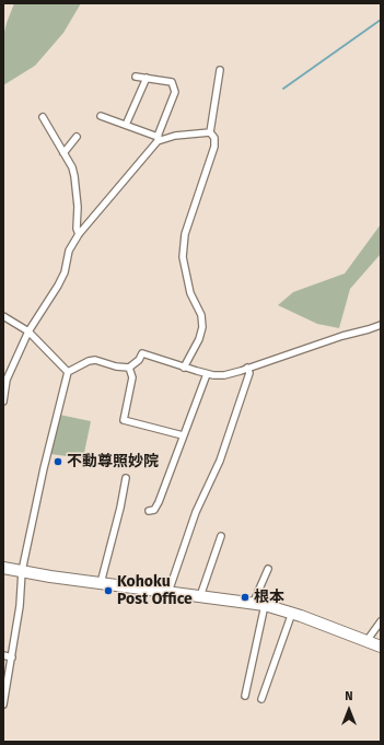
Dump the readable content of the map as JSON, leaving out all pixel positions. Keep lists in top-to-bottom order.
{
  "places": ["不動尊照妙院", "Kohoku Post Office", "根本"],
  "north": "top"
}
